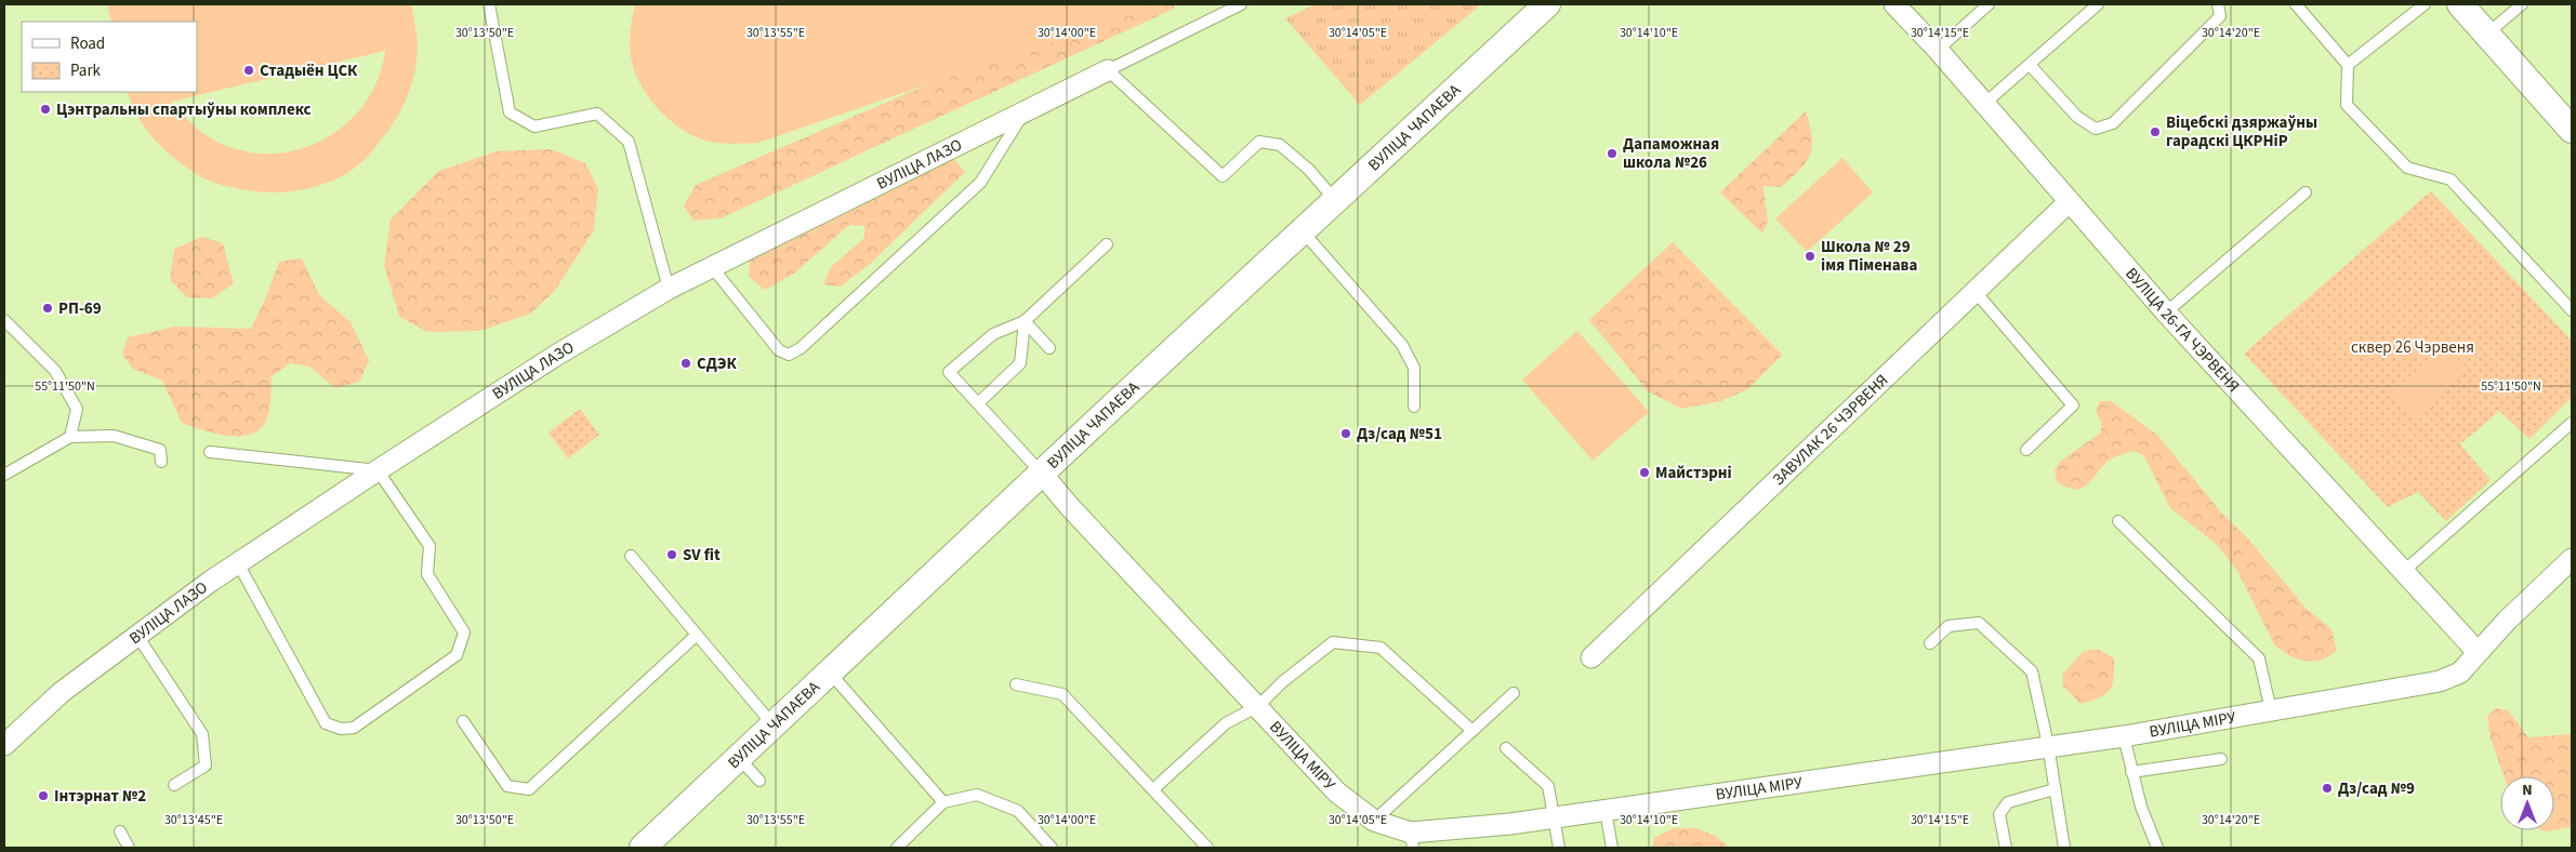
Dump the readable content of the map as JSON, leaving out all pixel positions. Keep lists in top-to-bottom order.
{
  "streets": {
    "street": [
      "ВУЛІЦА ЧАПАЕВА",
      "ВУЛІЦА ЛАЗО",
      "ВУЛІЦА 26-ГА ЧЭРВЕНЯ",
      "ЗАВУЛАК 26 ЧЭРВЕНЯ",
      "ВУЛІЦА МІРУ"
    ]
  },
  "crossings": [
    ["ВУЛІЦА ЧАПАЕВА", "ВУЛІЦА МІРУ"],
    ["ВУЛІЦА 26-ГА ЧЭРВЕНЯ", "ЗАВУЛАК 26 ЧЭРВЕНЯ"],
    ["ВУЛІЦА 26-ГА ЧЭРВЕНЯ", "ВУЛІЦА МІРУ"]
  ],
  "parks": ["сквер 26 Чэрвеня"],
  "places": [
    "Стадыён ЦСК",
    "Цэнтральны спартыўны комплекс",
    "Віцебскі дзяржаўны гарадскі ЦКРНіР",
    "Дапаможная школа №26",
    "Школа № 29 імя Піменава",
    "РП-69",
    "СДЭК",
    "Дз/сад №51",
    "Майстэрні",
    "SV fit",
    "Дз/сад №9",
    "Інтэрнат №2"
  ],
  "legend": ["Road", "Park"],
  "north": "top",
  "coordinates": [
    "30°13'50\"E",
    "30°13'55\"E",
    "30°14'00\"E",
    "30°14'05\"E",
    "30°14'10\"E",
    "30°14'15\"E",
    "30°14'20\"E",
    "55°11'50\"N",
    "30°13'45\"E"
  ]
}
